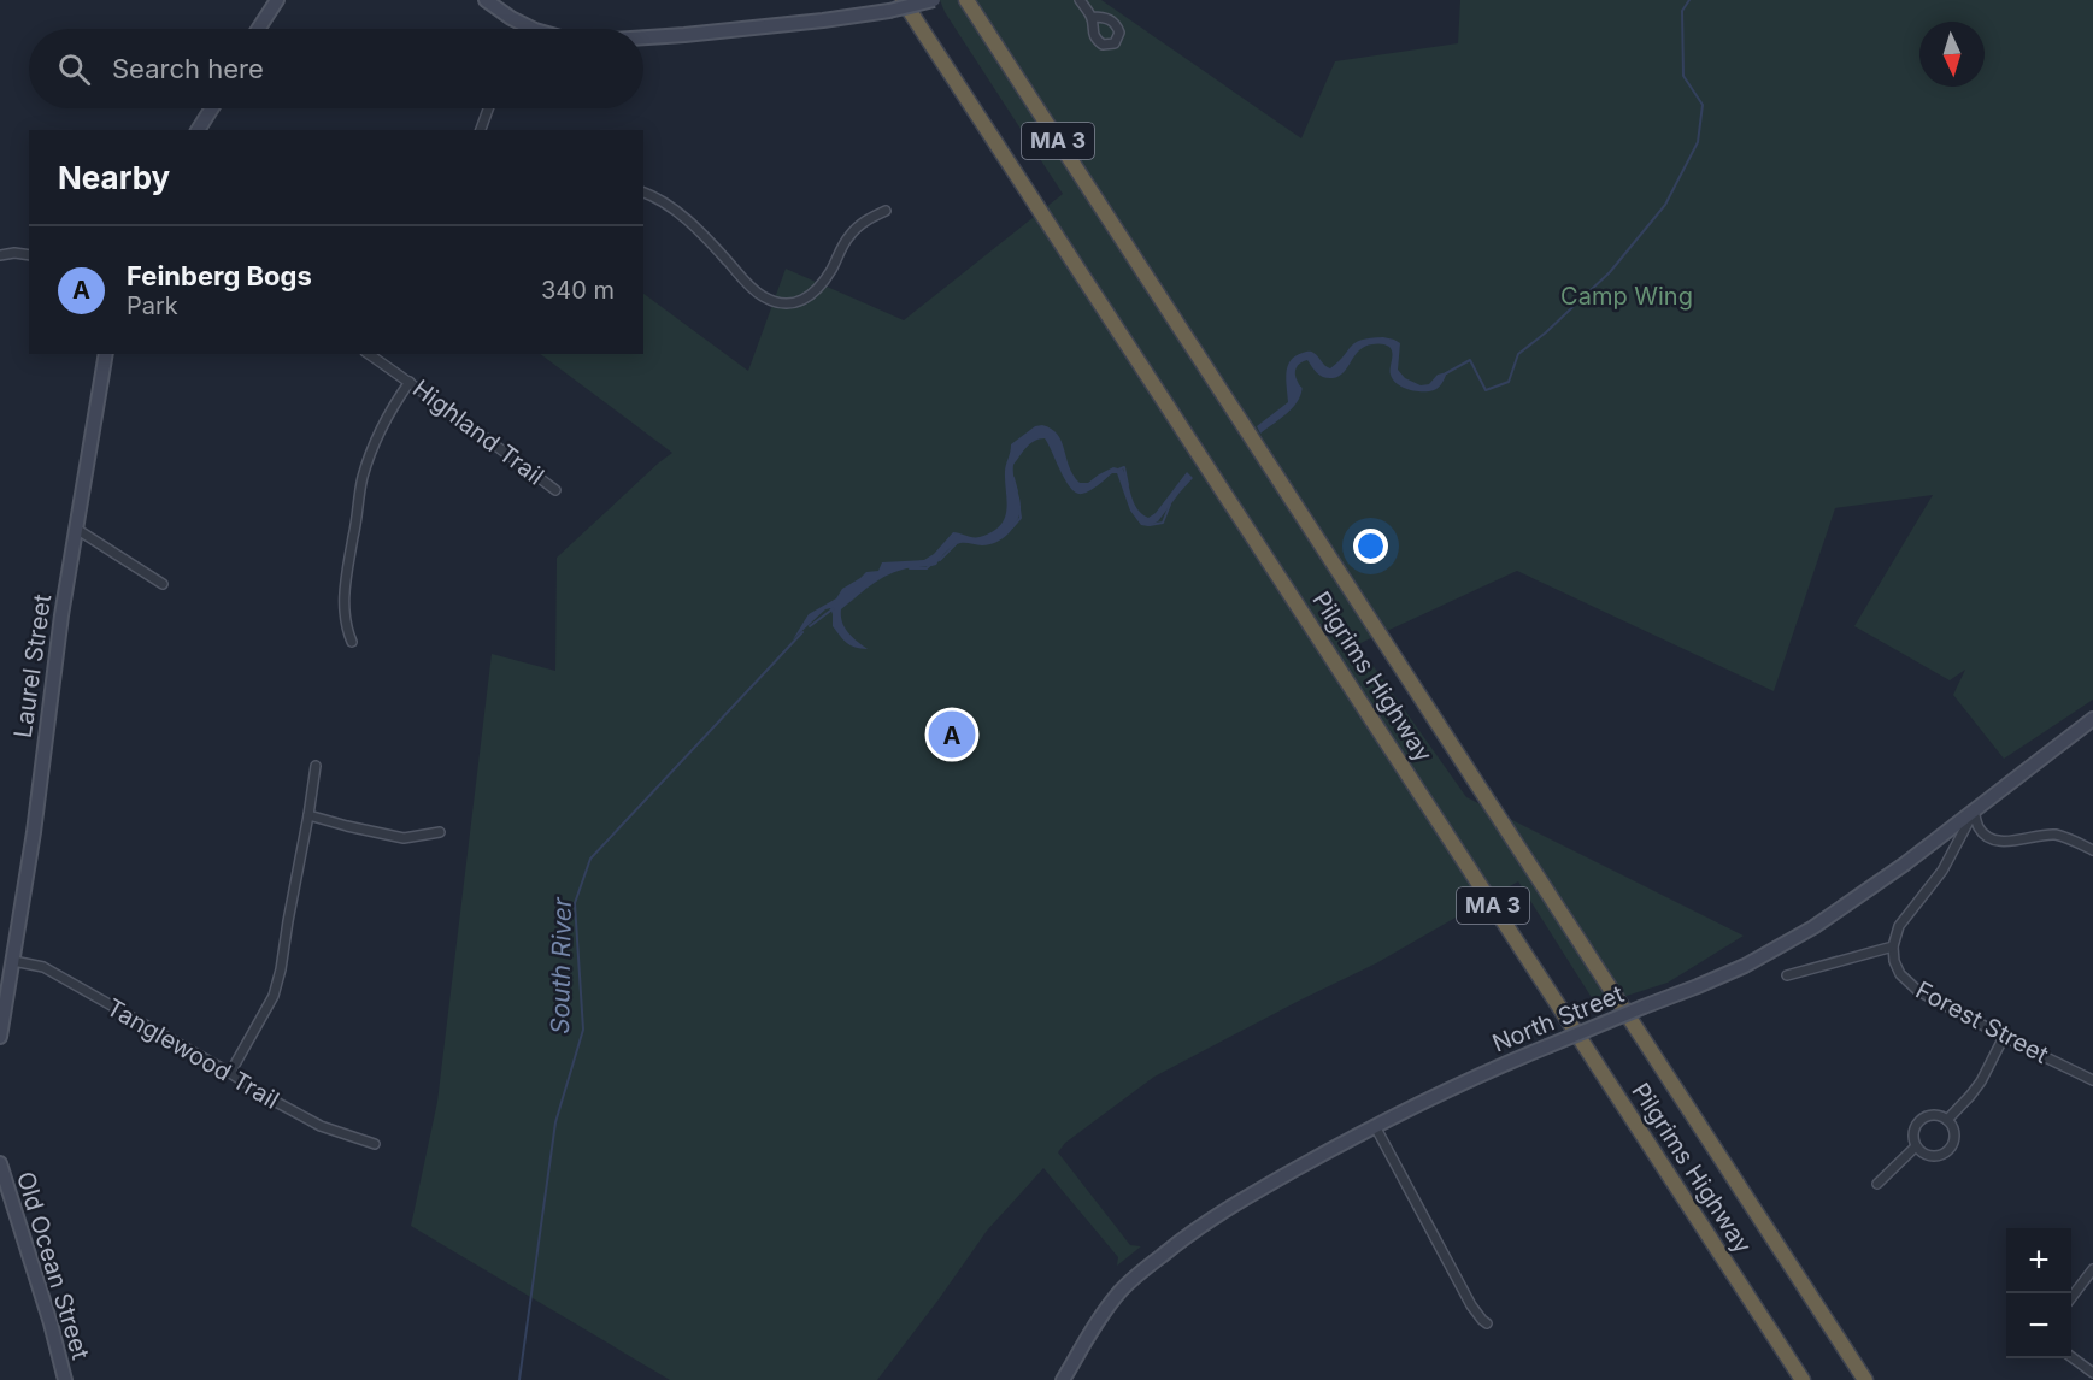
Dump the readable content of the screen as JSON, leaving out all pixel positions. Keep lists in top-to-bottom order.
{
  "streets": {
    "highway": ["MA 3", "Pilgrims Highway"],
    "main road": ["Laurel Street", "North Street", "Old Ocean Street"],
    "street": ["Highland Trail", "Forest Street", "Tanglewood Trail"]
  },
  "crossings": [
    ["Laurel Street", "Tanglewood Trail"]
  ],
  "water": ["South River"],
  "parks": ["Camp Wing"],
  "north": "bottom",
  "page": {
    "search": "Search here",
    "heading": "Nearby",
    "list": [
      {
        "mark": "A",
        "name": "Feinberg Bogs",
        "note": "Park",
        "value": "340 m"
      }
    ],
    "pins": "A",
    "map_buttons": ["+", "−"]
  }
}
